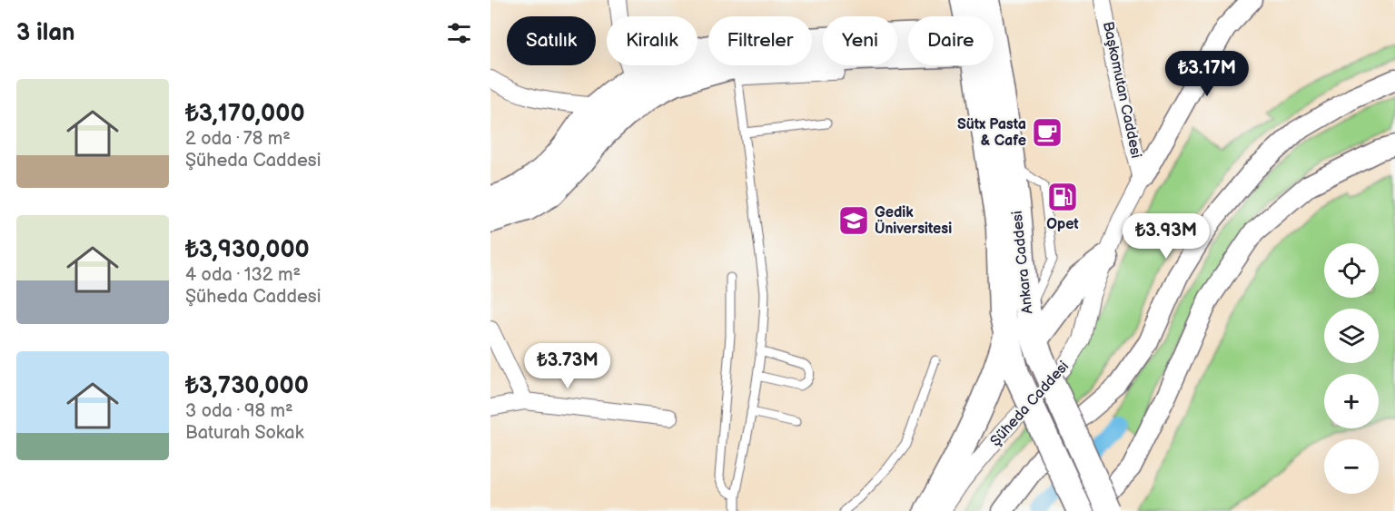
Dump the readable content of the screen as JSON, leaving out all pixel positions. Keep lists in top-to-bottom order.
{
  "streets": {
    "main road": ["Ankara Caddesi"],
    "street": ["Başkomutan Caddesi", "Şüheda Caddesi"]
  },
  "crossings": [
    ["Başkomutan Caddesi", "Şüheda Caddesi"]
  ],
  "places": {
    "cafe": ["Sütx Pasta & Cafe"],
    "fuel station": ["Opet"],
    "school or university": ["Gedik Üniversitesi"]
  },
  "page": {
    "heading": "3 ilan",
    "chip": [
      "Satılık",
      "Kiralık",
      "Filtreler",
      "Yeni",
      "Daire"
    ],
    "price": ["₺3.17M", "₺3.93M", "₺3.73M"],
    "list": [
      {
        "name": "₺3,170,000",
        "note": "2 oda · 78 m² · Şüheda Caddesi"
      },
      {
        "name": "₺3,930,000",
        "note": "4 oda · 132 m² · Şüheda Caddesi"
      },
      {
        "name": "₺3,730,000",
        "note": "3 oda · 98 m² · Baturah Sokak"
      }
    ],
    "map_buttons": ["+", "−"]
  }
}
